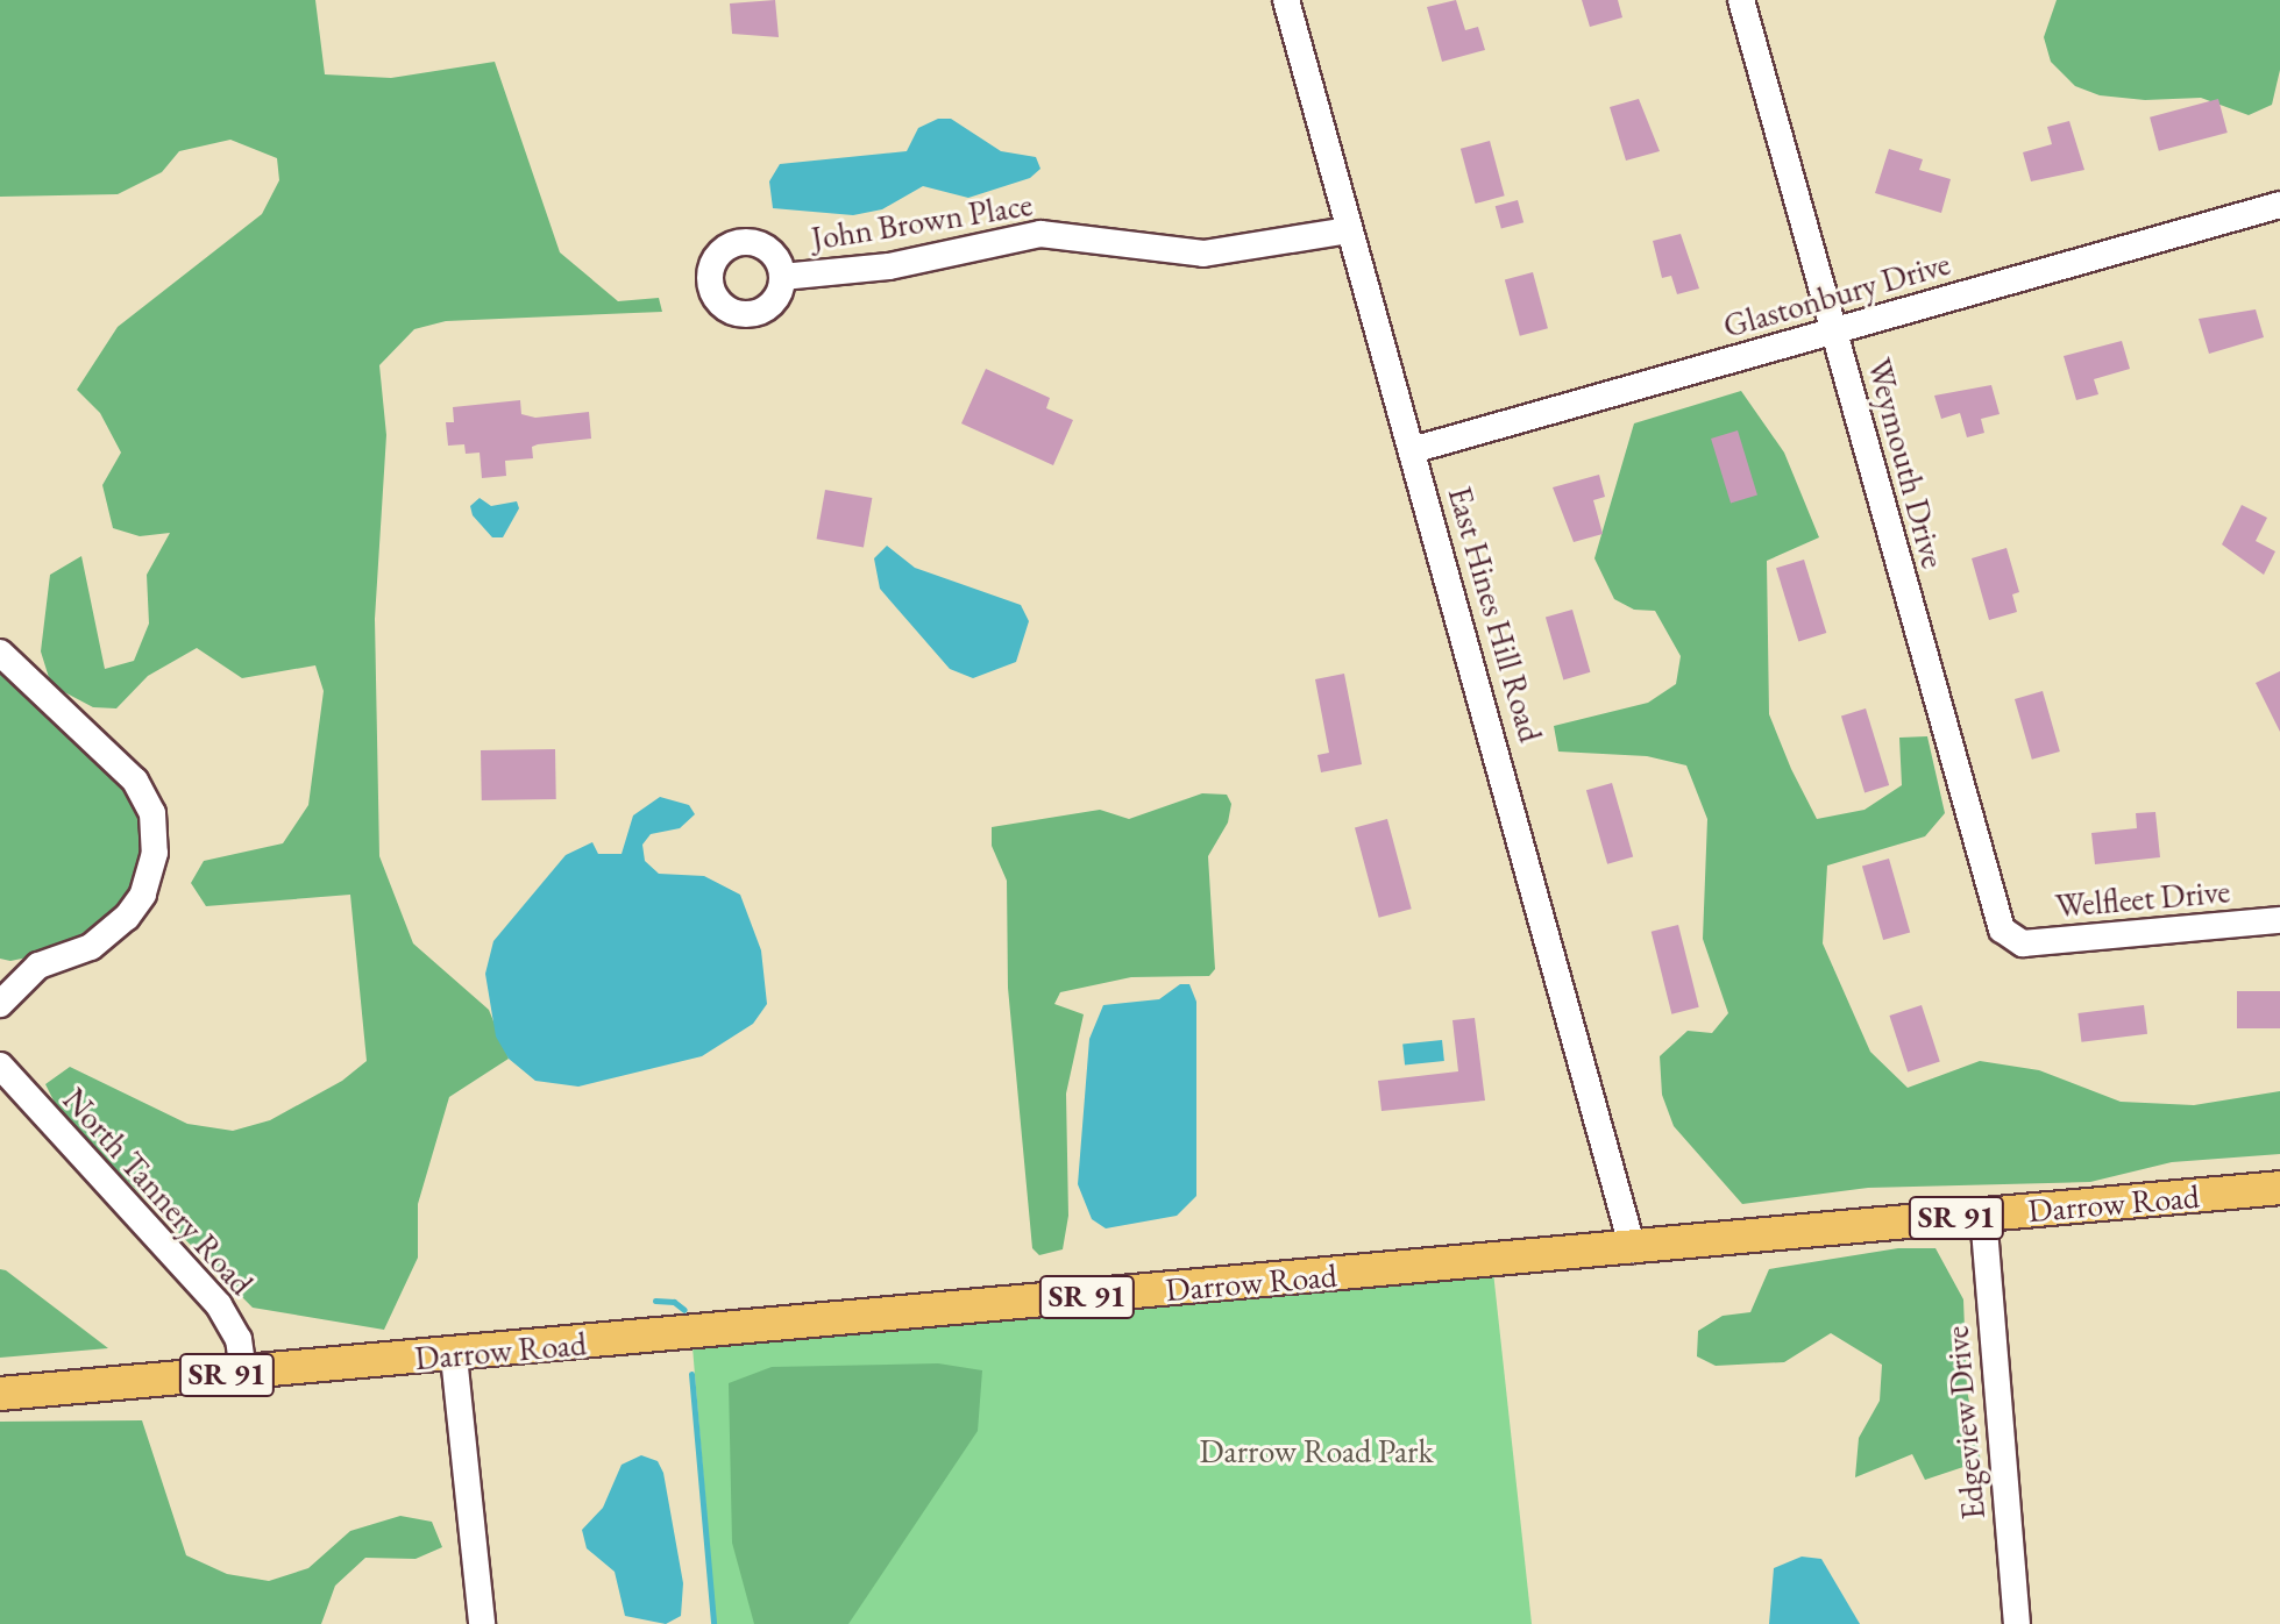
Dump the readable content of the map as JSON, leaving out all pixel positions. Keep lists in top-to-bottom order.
{
  "streets": {
    "main road": ["Darrow Road", "SR 91"],
    "street": [
      "John Brown Place",
      "Glastonbury Drive",
      "Weymouth Drive",
      "East Hines Hill Road",
      "Welfleet Drive",
      "North Tannery Road",
      "Edgeview Drive"
    ]
  },
  "crossings": [
    ["John Brown Place", "East Hines Hill Road"],
    ["Glastonbury Drive", "Weymouth Drive"],
    ["Glastonbury Drive", "East Hines Hill Road"],
    ["Weymouth Drive", "Welfleet Drive"],
    ["East Hines Hill Road", "Darrow Road"],
    ["North Tannery Road", "Darrow Road"],
    ["Darrow Road", "Edgeview Drive"]
  ],
  "parks": ["Darrow Road Park"]
}
